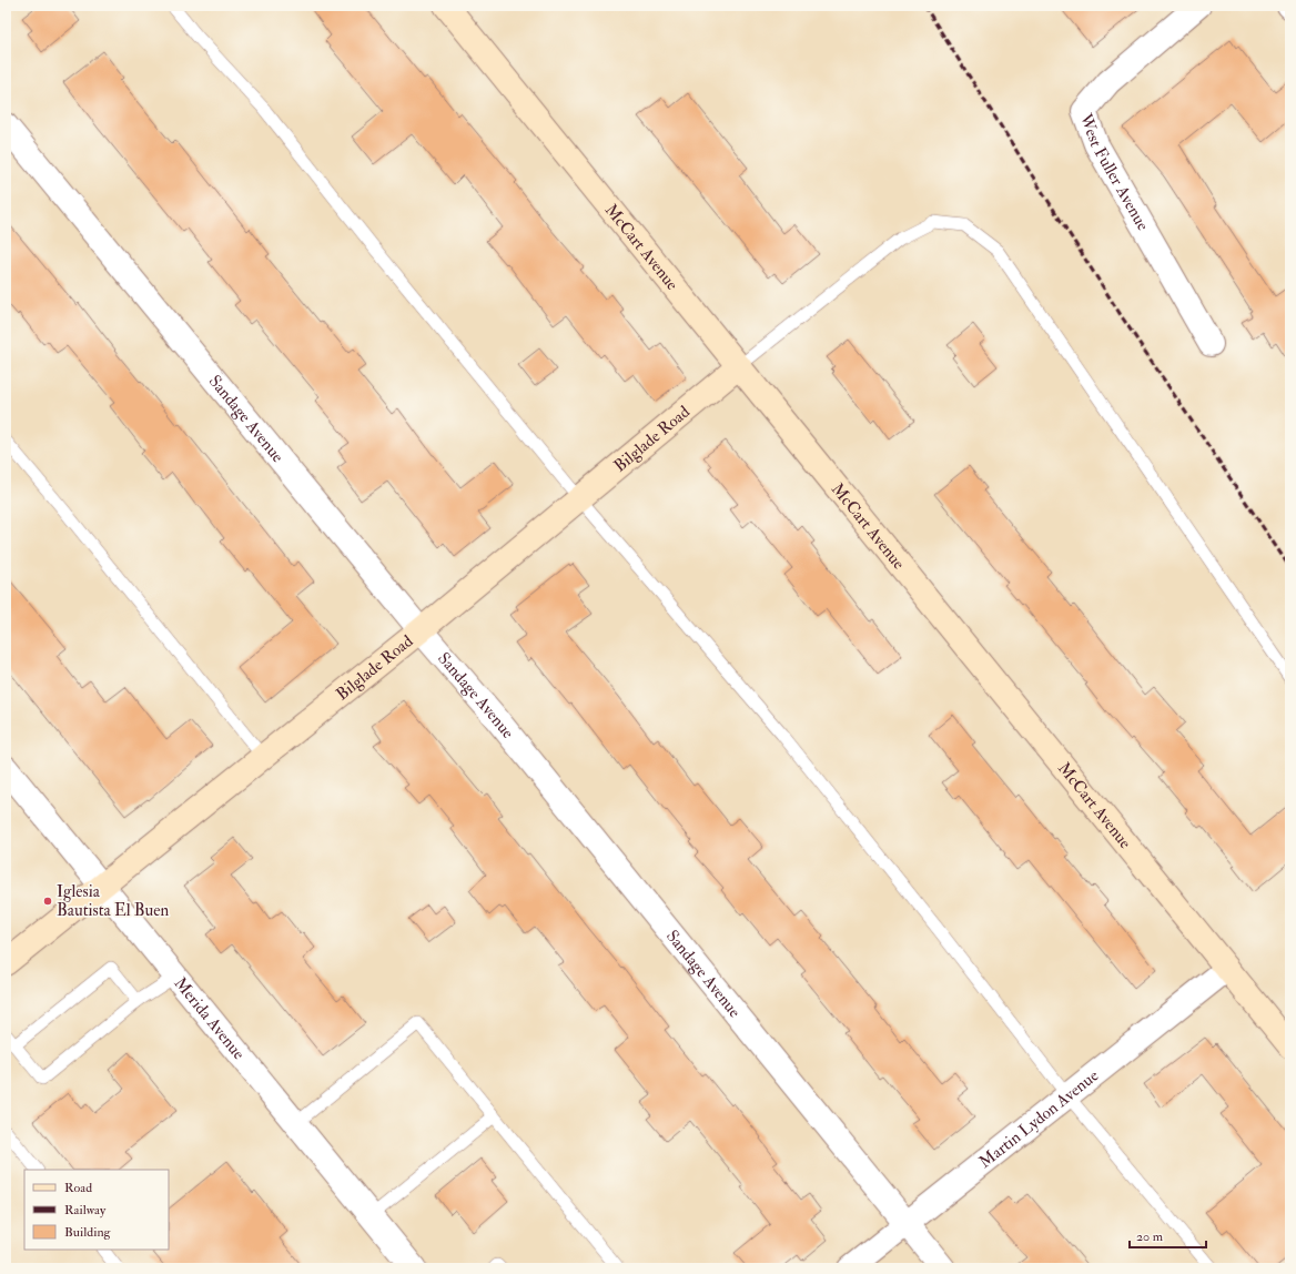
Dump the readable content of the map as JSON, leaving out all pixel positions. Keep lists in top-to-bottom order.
{
  "streets": {
    "main road": ["McCart Avenue", "Bilglade Road"],
    "street": [
      "West Fuller Avenue",
      "Sandage Avenue",
      "Merida Avenue",
      "Martin Lydon Avenue"
    ]
  },
  "crossings": [
    ["McCart Avenue", "Bilglade Road"],
    ["McCart Avenue", "Martin Lydon Avenue"],
    ["Sandage Avenue", "Bilglade Road"],
    ["Sandage Avenue", "Martin Lydon Avenue"],
    ["Bilglade Road", "Merida Avenue"]
  ],
  "places": ["Iglesia Bautista El Buen"],
  "legend": ["Road", "Railway", "Building"],
  "scale_bar": "20 m"
}
